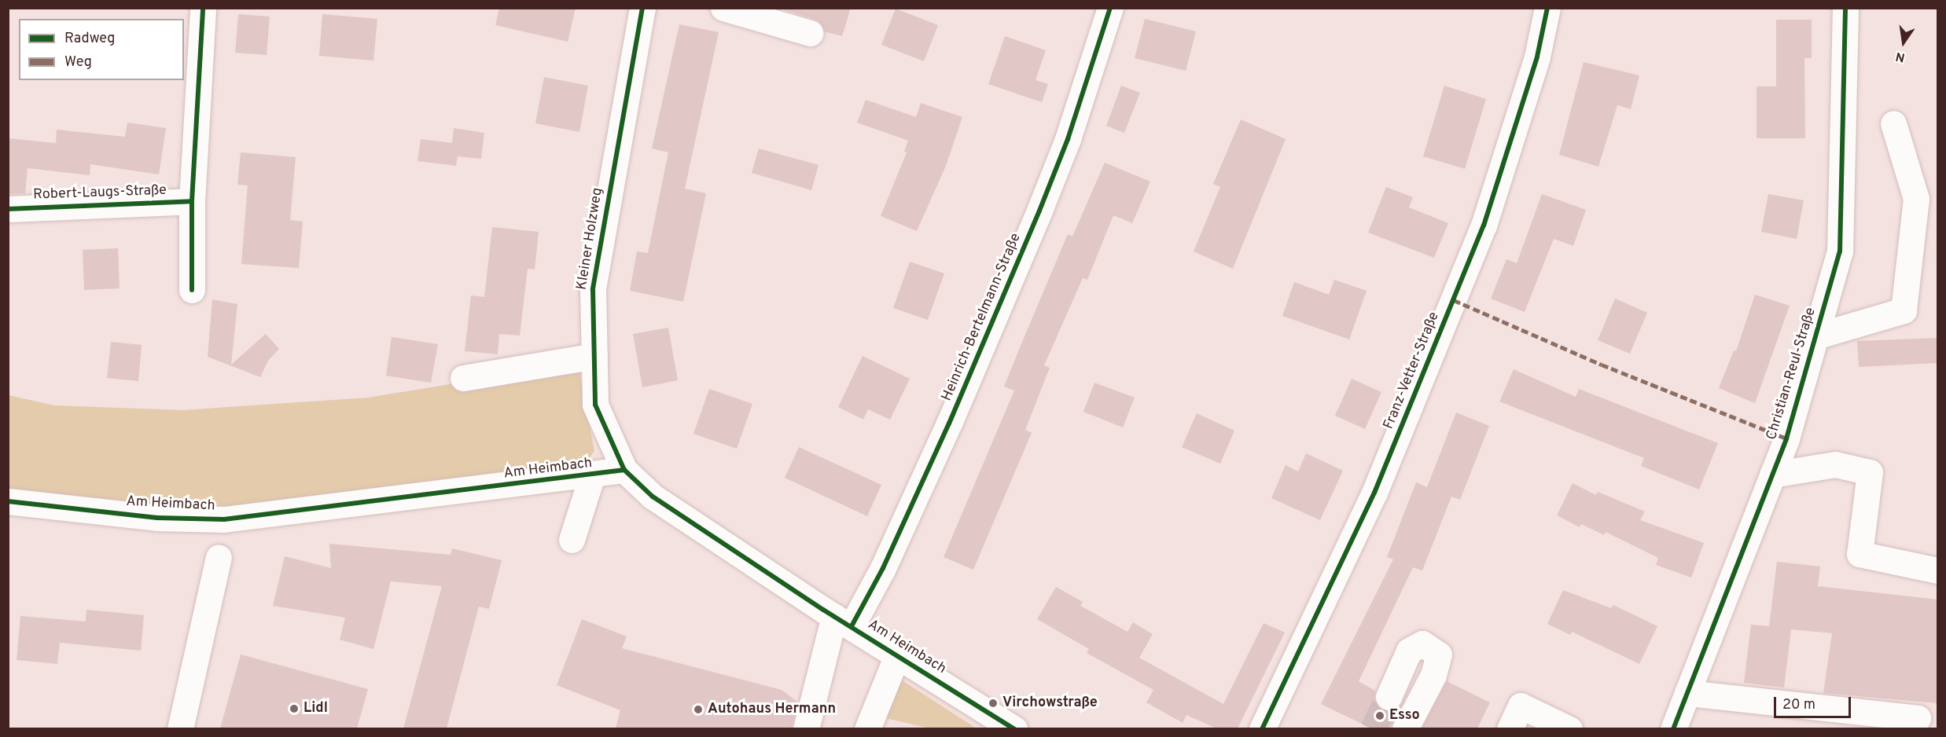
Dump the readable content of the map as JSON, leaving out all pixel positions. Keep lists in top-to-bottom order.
{
  "streets": {
    "street": [
      "Robert-Laugs-Straße",
      "Kleiner Holzweg",
      "Heinrich-Bertelmann-Straße",
      "Franz-Vetter-Straße",
      "Christian-Reul-Straße",
      "Am Heimbach"
    ]
  },
  "crossings": [
    ["Kleiner Holzweg", "Am Heimbach"],
    ["Heinrich-Bertelmann-Straße", "Am Heimbach"]
  ],
  "places": [
    "Virchowstraße",
    "Lidl",
    "Autohaus Hermann",
    "Esso"
  ],
  "legend": ["Radweg", "Weg"],
  "scale_bar": "20 m",
  "north": "bottom"
}
